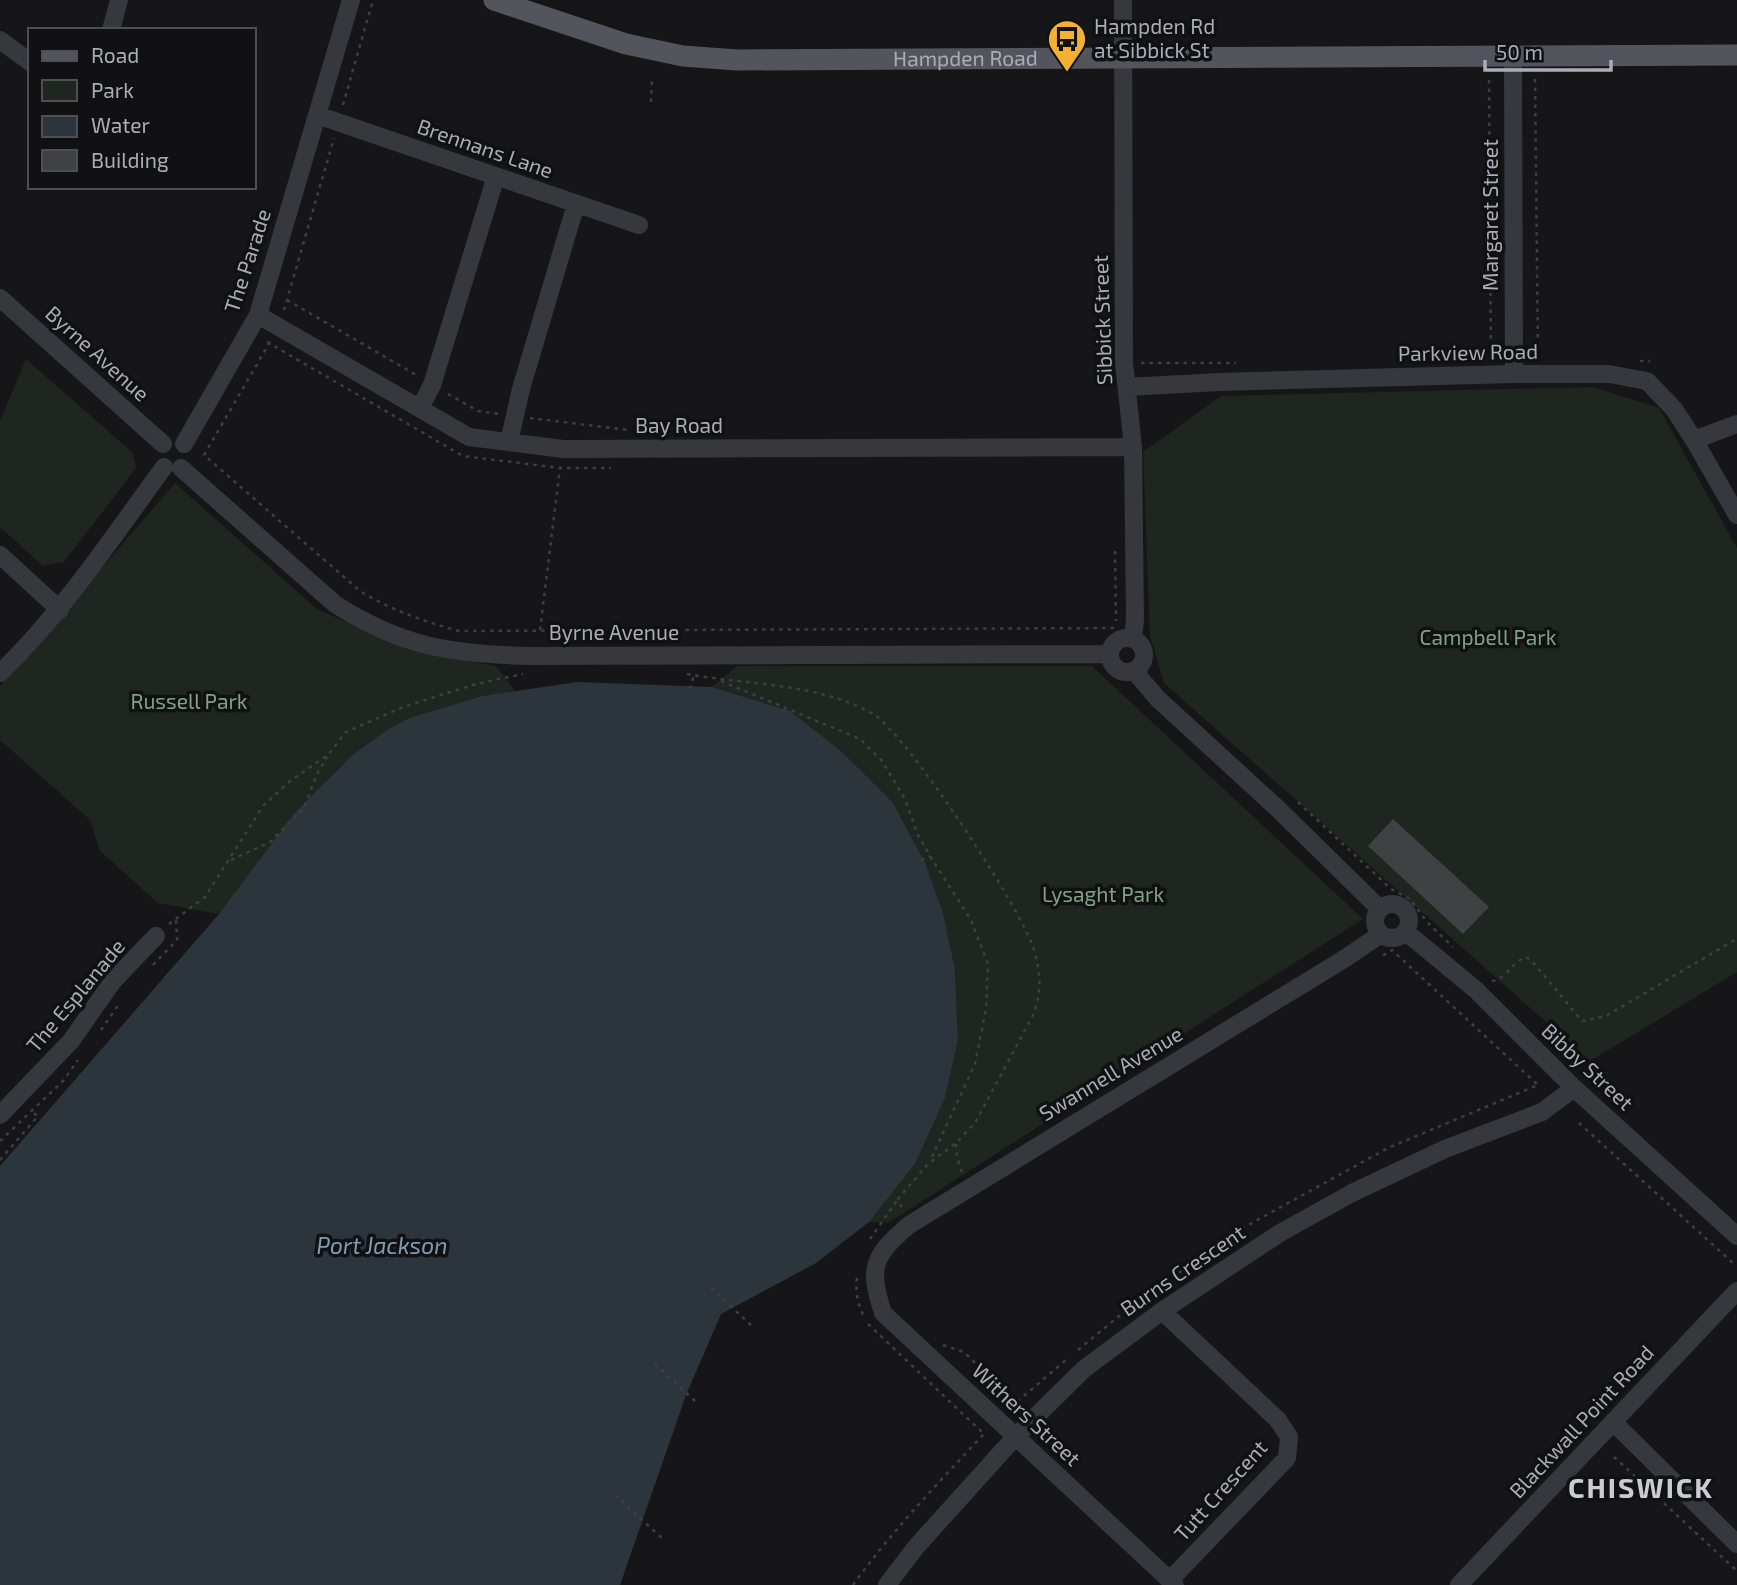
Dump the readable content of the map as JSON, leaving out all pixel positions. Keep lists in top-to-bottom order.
{
  "streets": {
    "main road": ["Hampden Road"],
    "street": [
      "Brennans Lane",
      "Margaret Street",
      "The Parade",
      "Sibbick Street",
      "Parkview Road",
      "Byrne Avenue",
      "Bay Road",
      "The Esplanade",
      "Bibby Street",
      "Swannell Avenue",
      "Burns Crescent",
      "Withers Street",
      "Blackwall Point Road",
      "Tutt Crescent"
    ]
  },
  "crossings": [
    ["Hampden Road", "Margaret Street"],
    ["Hampden Road", "Sibbick Street"],
    ["Brennans Lane", "The Parade"],
    ["Margaret Street", "Parkview Road"],
    ["The Parade", "Byrne Avenue"],
    ["The Parade", "Bay Road"],
    ["Sibbick Street", "Parkview Road"],
    ["Sibbick Street", "Byrne Avenue"],
    ["Sibbick Street", "Bay Road"],
    ["Bibby Street", "Swannell Avenue"],
    ["Bibby Street", "Burns Crescent"],
    ["Swannell Avenue", "Withers Street"],
    ["Burns Crescent", "Withers Street"],
    ["Burns Crescent", "Tutt Crescent"],
    ["Withers Street", "Tutt Crescent"]
  ],
  "districts": ["CHISWICK"],
  "water": ["Port Jackson"],
  "parks": ["Campbell Park", "Russell Park", "Lysaght Park"],
  "places": {
    "bus stop": ["Hampden Rd at Sibbick St"]
  },
  "legend": [
    "Road",
    "Park",
    "Water",
    "Building"
  ],
  "scale_bar": "50 m"
}
